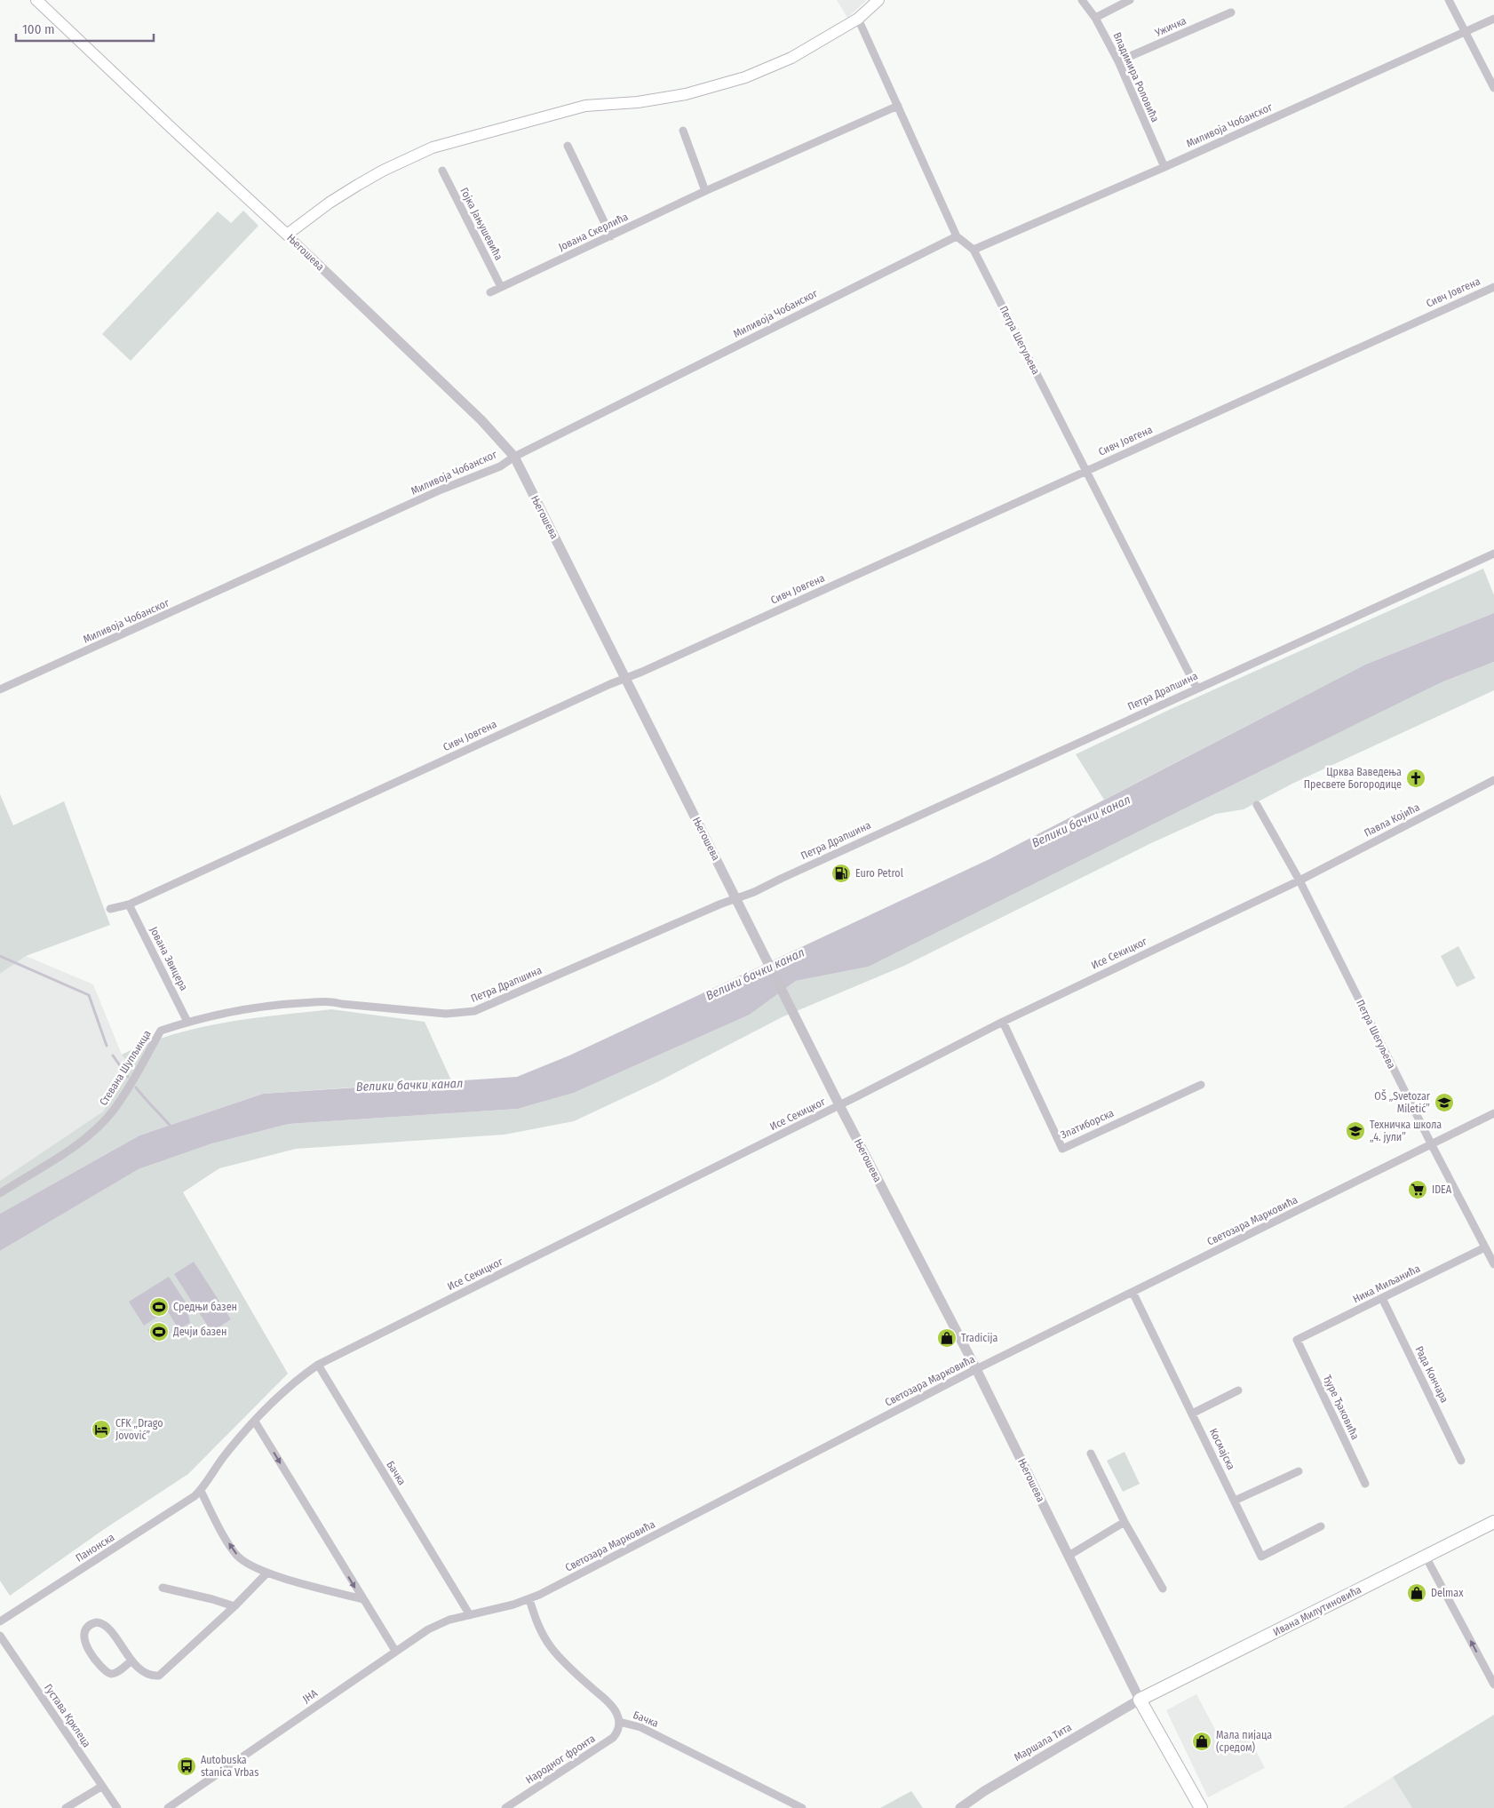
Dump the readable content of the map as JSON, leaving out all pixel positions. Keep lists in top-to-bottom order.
{
  "streets": {
    "main road": ["Његошева", "Ивана Милутиновића"],
    "street": [
      "Ужичка",
      "Владимира Роловића",
      "Миливоја Чобанског",
      "Гојка Јањушевића",
      "Јована Скерлића",
      "Сивч Јовгена",
      "Петра Шегуљева",
      "Петра Драпшина",
      "Павла Којића",
      "Исе Секицког",
      "Јована Звицера",
      "Стевана Шупљикца",
      "Златиборска",
      "Светозара Марковића",
      "Ника Миљанића",
      "Рада Кончара",
      "Ђуре Ђаковића",
      "Космајска",
      "Бачка",
      "Панонска",
      "ЈНА",
      "Густава Крклеца",
      "Маршала Тита",
      "Народног фронта"
    ]
  },
  "crossings": [
    ["Ужичка", "Владимира Роловића"],
    ["Владимира Роловића", "Миливоја Чобанског"],
    ["Миливоја Чобанског", "Његошева"],
    ["Миливоја Чобанског", "Петра Шегуљева"],
    ["Гојка Јањушевића", "Јована Скерлића"],
    ["Јована Скерлића", "Петра Шегуљева"],
    ["Његошева", "Сивч Јовгена"],
    ["Његошева", "Петра Драпшина"],
    ["Његошева", "Исе Секицког"],
    ["Његошева", "Светозара Марковића"],
    ["Његошева", "Ивана Милутиновића"],
    ["Његошева", "Маршала Тита"],
    ["Сивч Јовгена", "Петра Шегуљева"],
    ["Сивч Јовгена", "Јована Звицера"],
    ["Петра Шегуљева", "Петра Драпшина"],
    ["Петра Шегуљева", "Павла Којића"],
    ["Петра Шегуљева", "Исе Секицког"],
    ["Петра Шегуљева", "Светозара Марковића"],
    ["Петра Шегуљева", "Ника Миљанића"],
    ["Петра Драпшина", "Јована Звицера"],
    ["Петра Драпшина", "Стевана Шупљикца"],
    ["Павла Којића", "Исе Секицког"],
    ["Исе Секицког", "Златиборска"],
    ["Исе Секицког", "Бачка"],
    ["Исе Секицког", "Панонска"],
    ["Светозара Марковића", "Космајска"],
    ["Светозара Марковића", "Бачка"],
    ["Светозара Марковића", "ЈНА"],
    ["Ника Миљанића", "Рада Кончара"],
    ["Ника Миљанића", "Ђуре Ђаковића"],
    ["Бачка", "ЈНА"],
    ["Бачка", "Народног фронта"],
    ["Ивана Милутиновића", "Маршала Тита"]
  ],
  "water": ["Велики бачки канал"],
  "places": {
    "church": ["Црква Ваведења Пресвете Богородице"],
    "fuel station": ["Euro Petrol"],
    "school or university": ["OŠ „Svetozar Miletić”", "Техничка школа „4. јули”"],
    "supermarket": ["IDEA"],
    "sports": ["Средњи базен", "Дечји базен"],
    "shop": ["Tradicija", "Delmax", "Мала пијаца (средом)"],
    "hotel": ["CFK „Drago Jovović”"],
    "bus stop": ["Autobuska stanica Vrbas"]
  },
  "scale_bar": "100 m"
}
